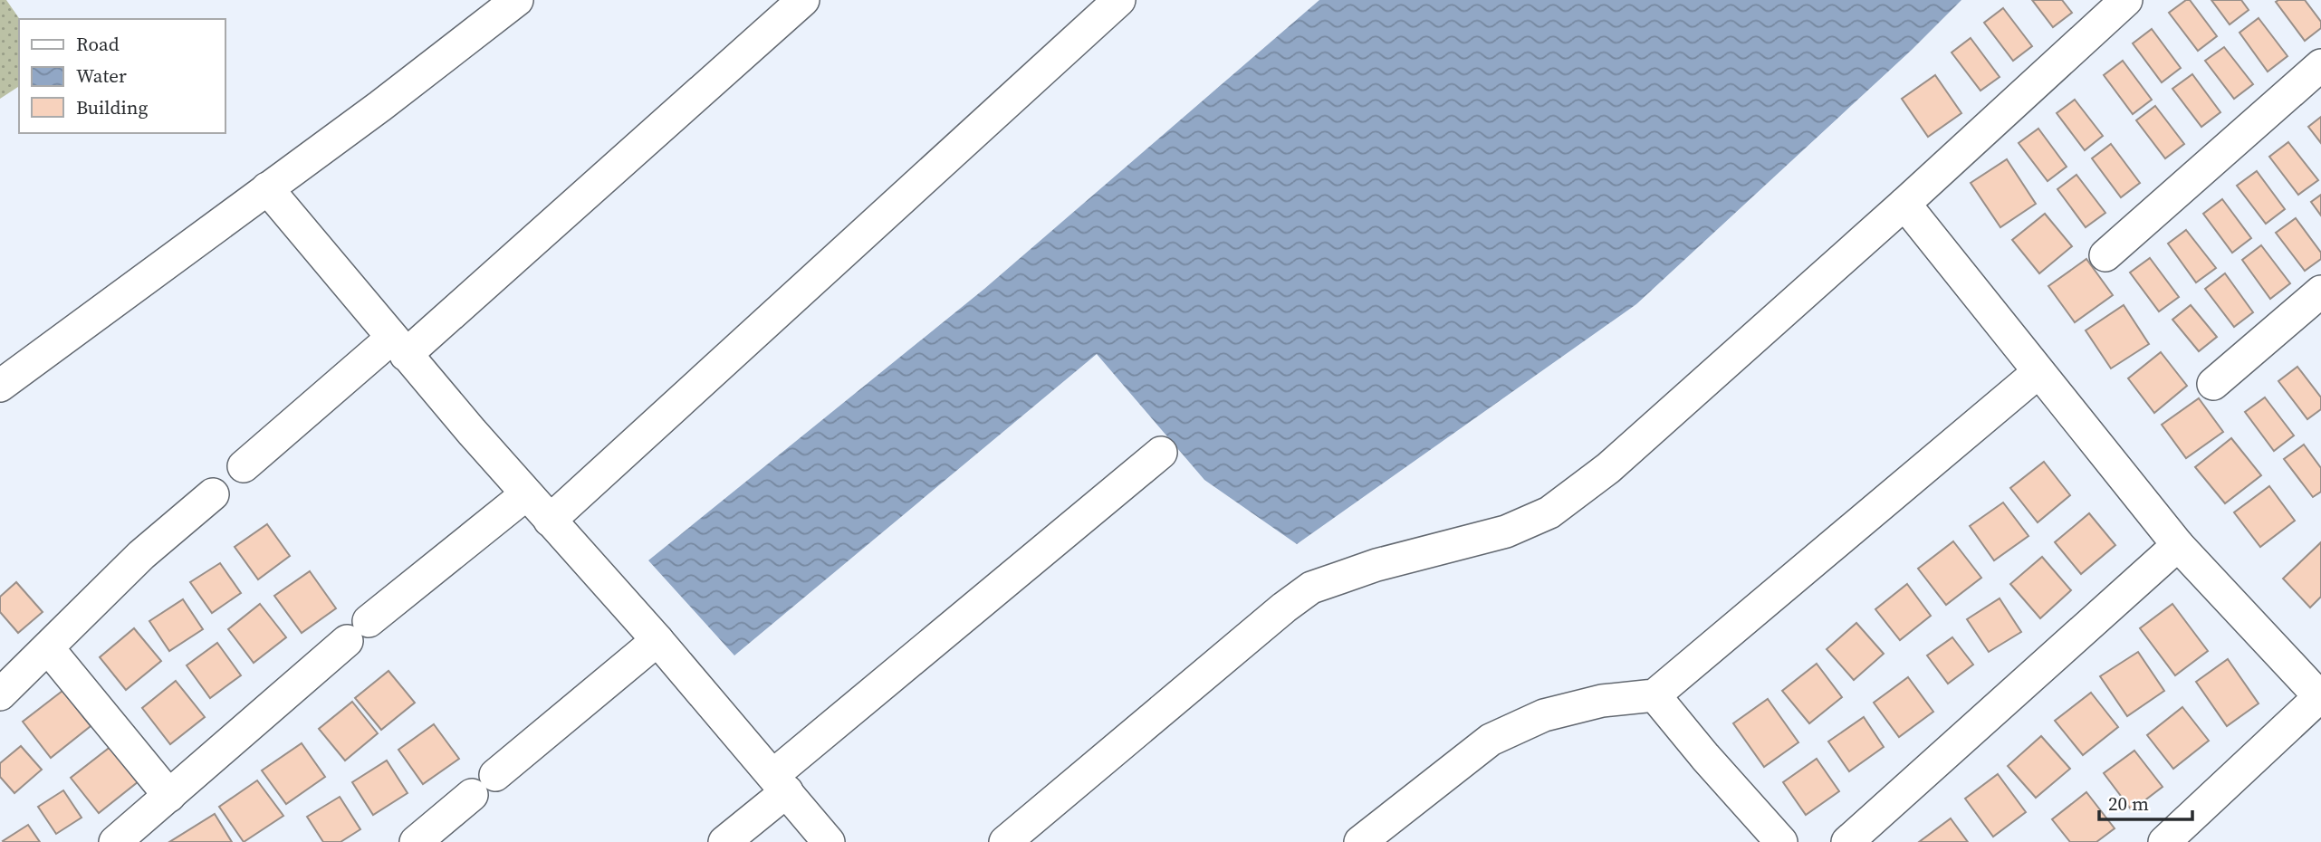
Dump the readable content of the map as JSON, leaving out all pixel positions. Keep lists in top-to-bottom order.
{
  "legend": ["Road", "Water", "Building"],
  "scale_bar": "20 m"
}
